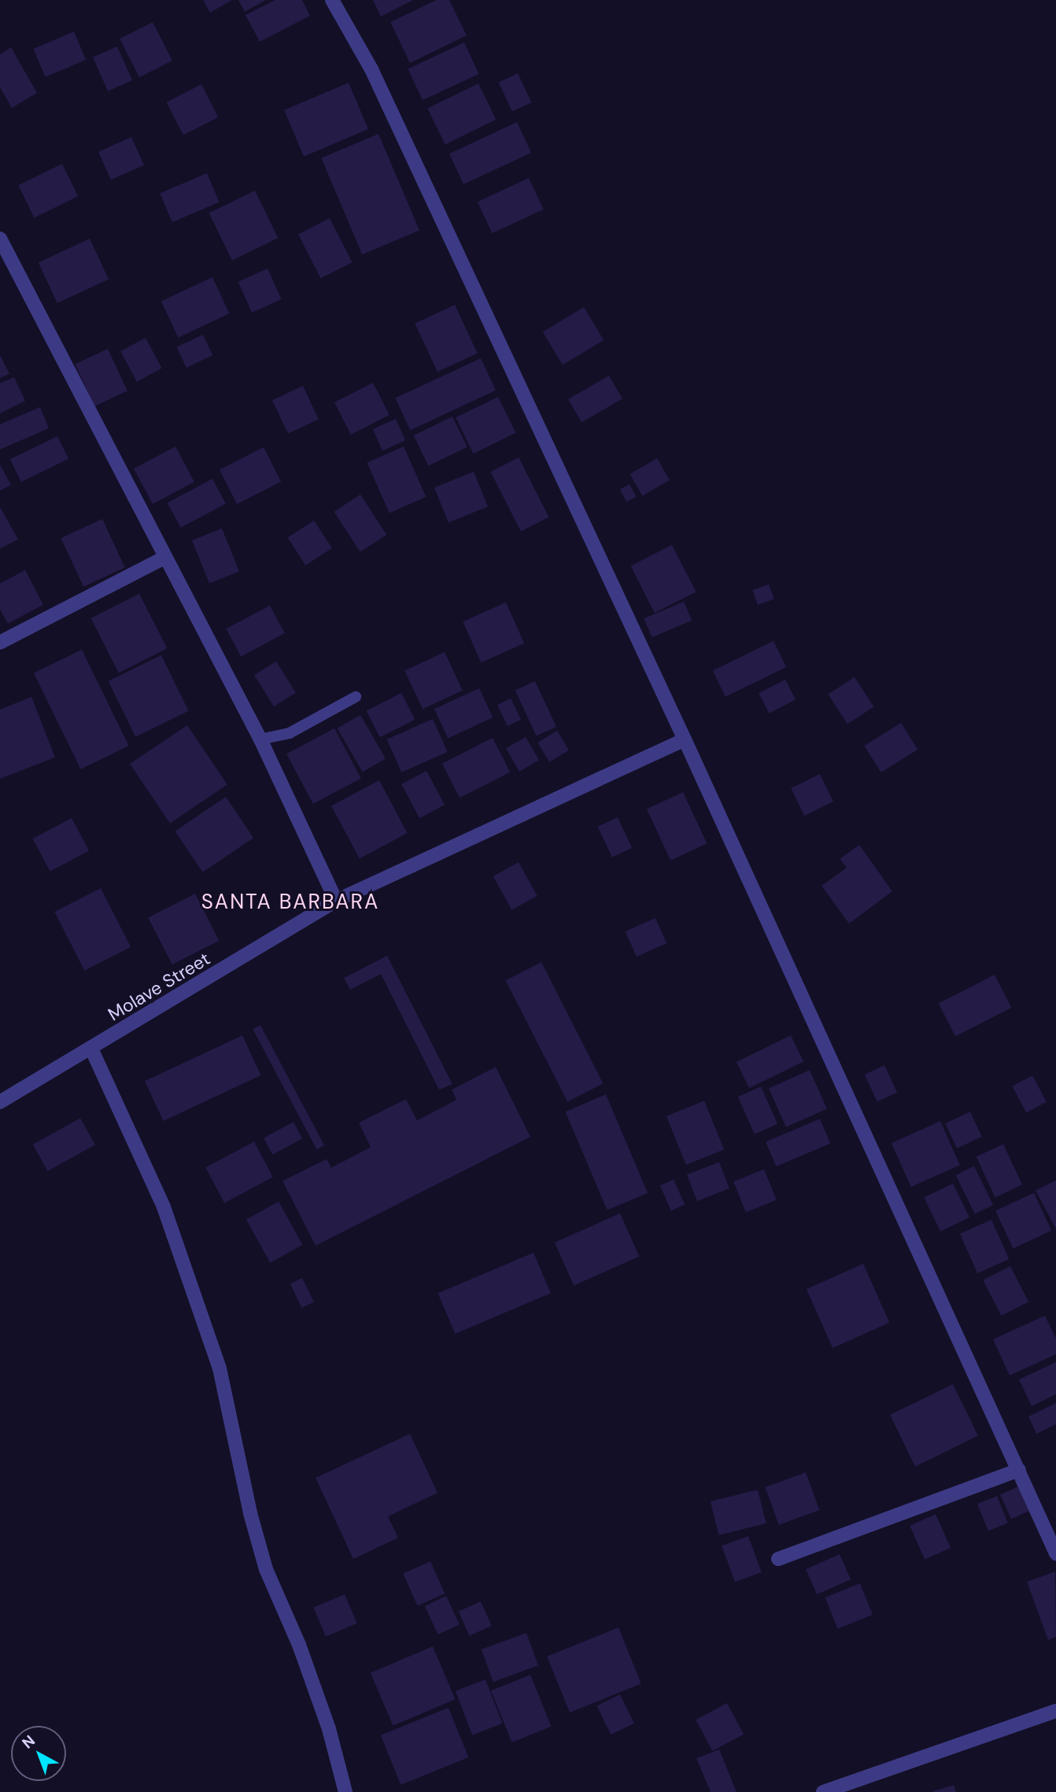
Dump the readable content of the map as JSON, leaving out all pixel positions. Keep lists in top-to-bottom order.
{
  "streets": {
    "street": ["Molave Street"]
  },
  "districts": ["SANTA BARBARA"],
  "north": "top left"
}
